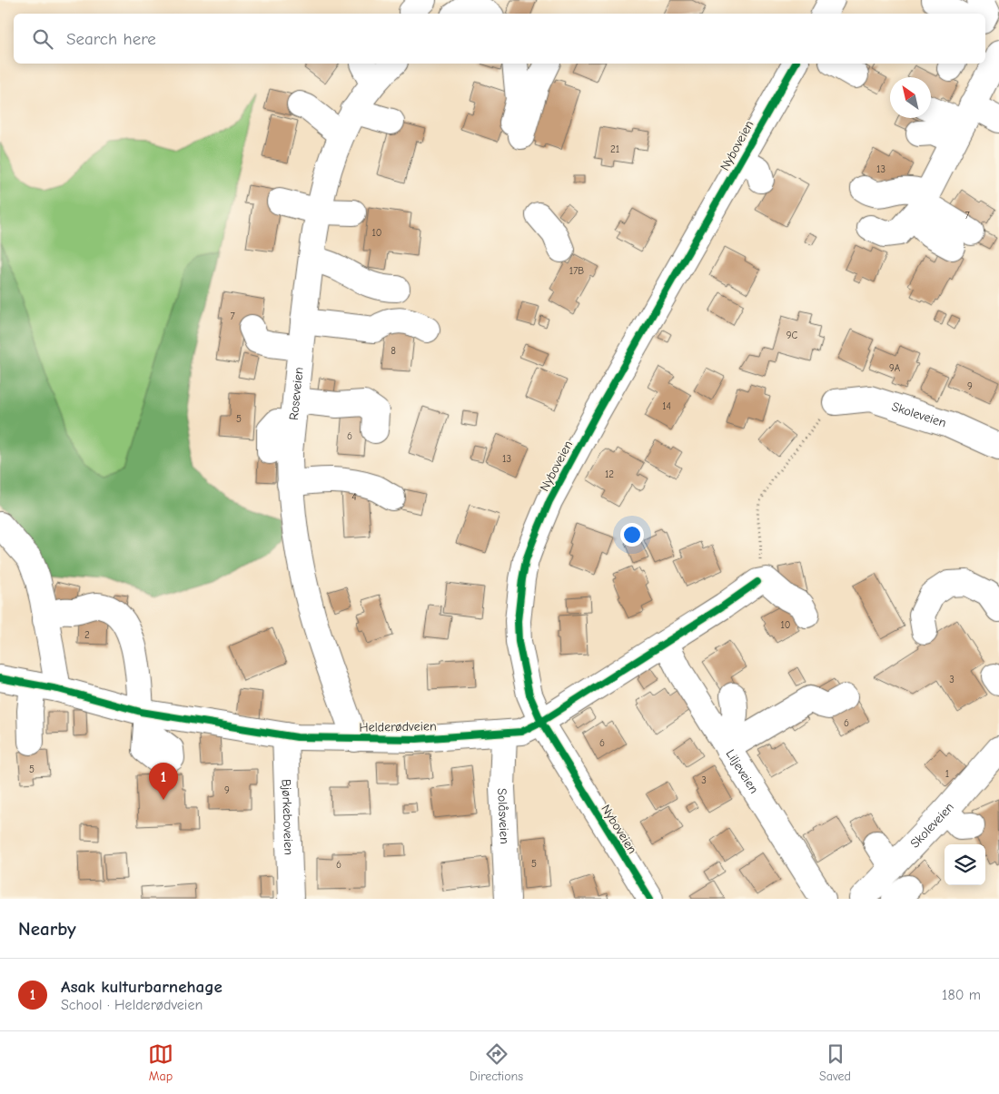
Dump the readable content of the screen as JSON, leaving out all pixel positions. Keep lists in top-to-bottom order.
{
  "streets": {
    "street": [
      "Nyboveien",
      "Roseveien",
      "Skoleveien",
      "Helderødveien",
      "Liljeveien",
      "Solåsveien",
      "Bjørkeboveien"
    ]
  },
  "crossings": [
    ["Nyboveien", "Helderødveien"],
    ["Roseveien", "Helderødveien"],
    ["Helderødveien", "Liljeveien"],
    ["Helderødveien", "Solåsveien"],
    ["Helderødveien", "Bjørkeboveien"]
  ],
  "house_numbers": [
    "21",
    "13",
    "7",
    "10",
    "17B",
    "7",
    "9C",
    "8",
    "9A",
    "9",
    "14",
    "5",
    "6",
    "13",
    "12",
    "4",
    "10",
    "2",
    "3",
    "6",
    "6",
    "5",
    "1",
    "3",
    "9",
    "5",
    "6"
  ],
  "north": "top left",
  "page": {
    "search": "Search here",
    "pins": "1",
    "heading": "Nearby",
    "list": [
      {
        "mark": "1",
        "name": "Asak kulturbarnehage",
        "note": "School · Helderødveien",
        "value": "180 m"
      }
    ],
    "nav": ["Map", "Directions", "Saved"]
  }
}
